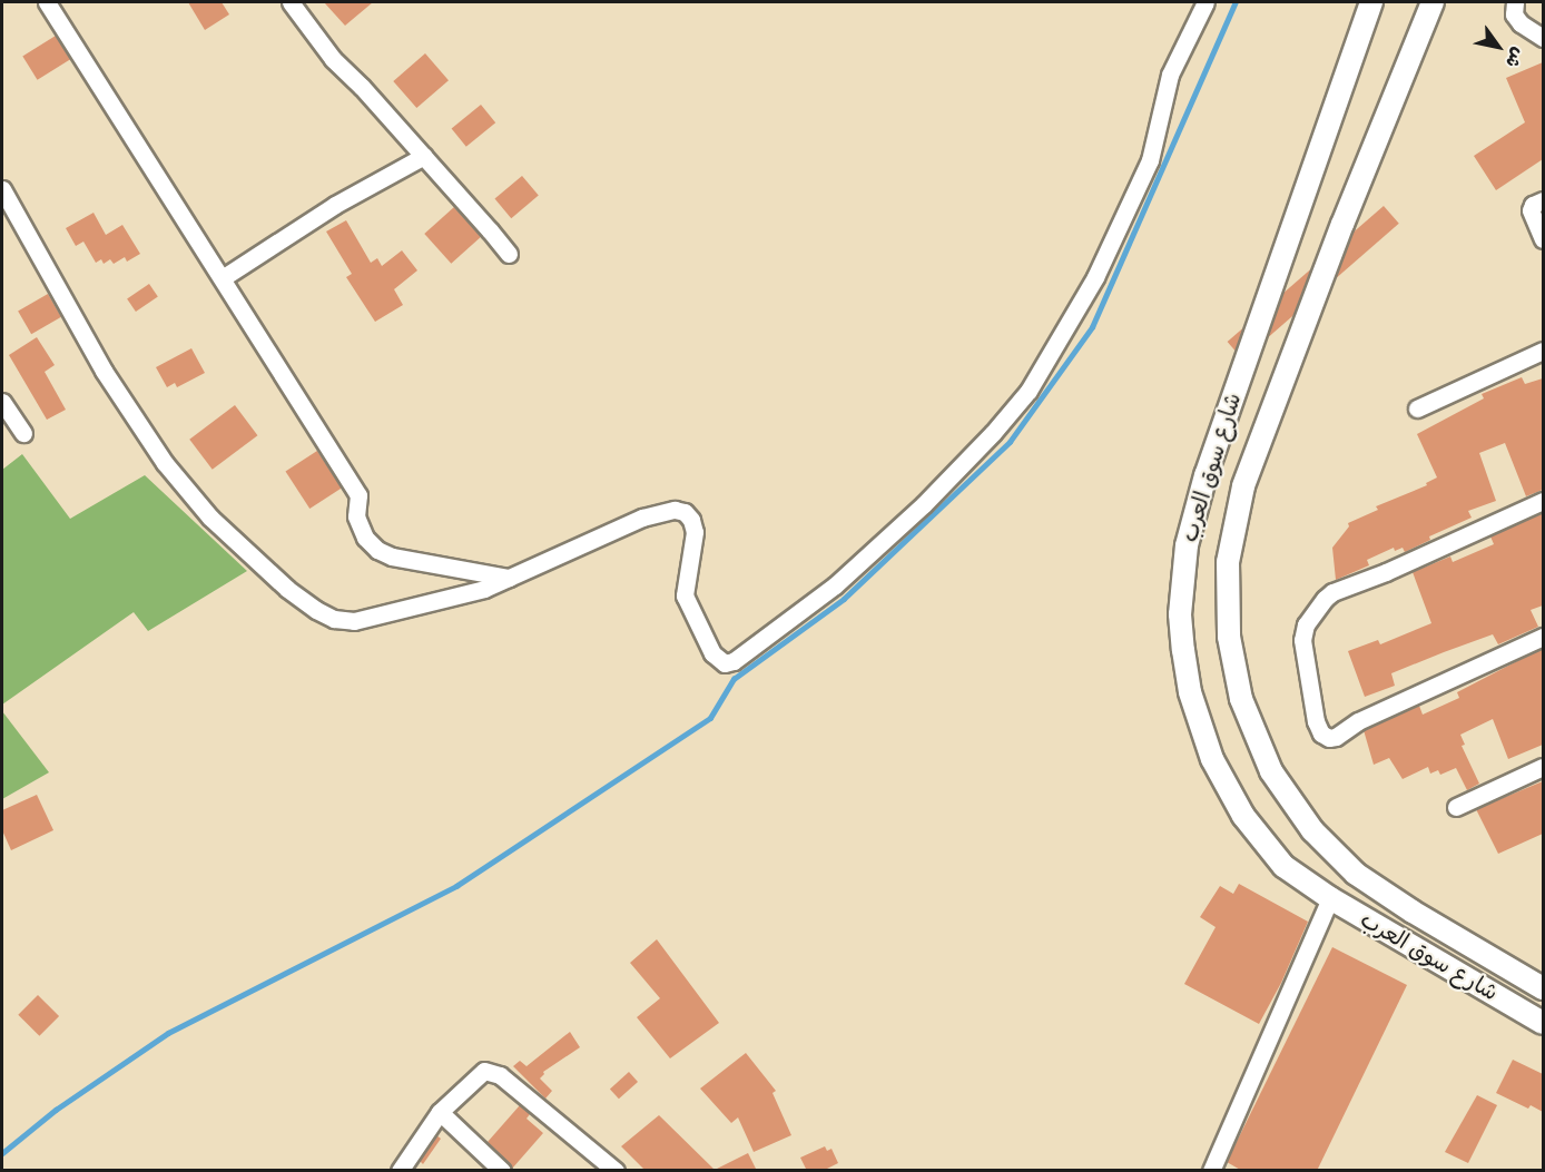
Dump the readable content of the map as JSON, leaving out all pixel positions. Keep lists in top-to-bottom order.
{
  "streets": {
    "main road": ["شارع سوق العرب"]
  },
  "north": "bottom right"
}
